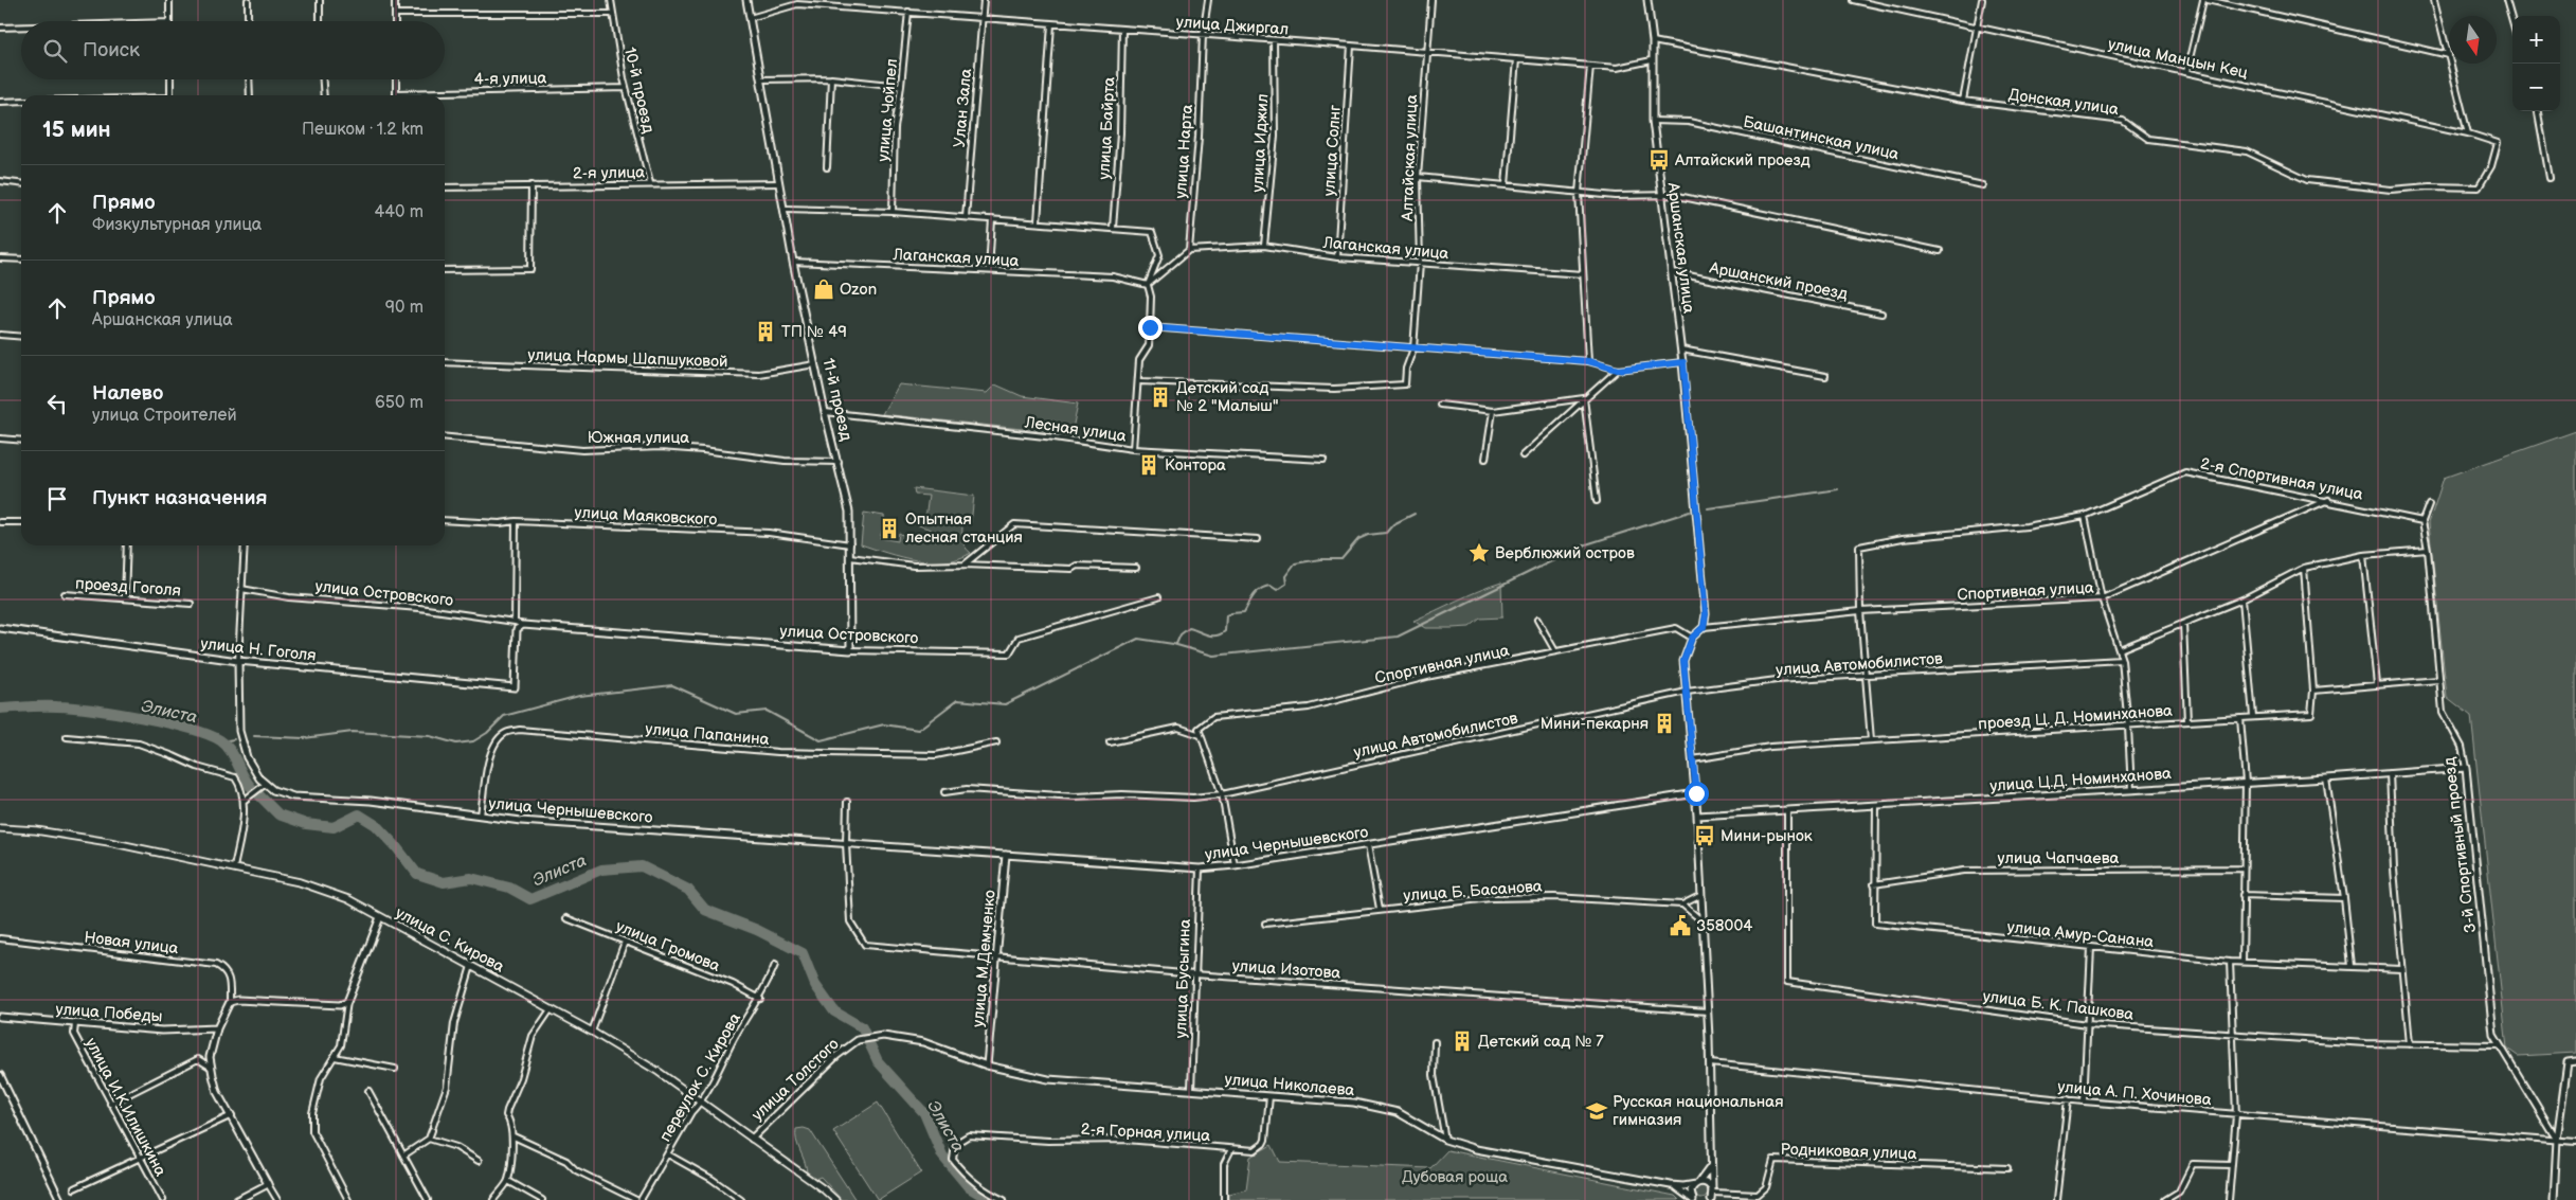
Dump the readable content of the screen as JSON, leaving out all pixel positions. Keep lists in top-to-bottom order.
{
  "streets": {
    "main road": ["улица С. Кирова"],
    "street": [
      "улица Джиргал",
      "улица Манцын Кец",
      "4-я улица",
      "10-й проезд",
      "Донская улица",
      "Улан Зала",
      "улица Чойпел",
      "улица Байрта",
      "Башантинская улица",
      "улица Иджил",
      "улица Солнг",
      "улица Нарта",
      "Алтайская улица",
      "2-я улица",
      "Лаганская улица",
      "Аршанская улица",
      "Аршанский проезд",
      "улица Нармы Шапшуковой",
      "11-й проезд",
      "Лесная улица",
      "Южная улица",
      "2-я Спортивная улица",
      "улица Маяковского",
      "проезд Гоголя",
      "Спортивная улица",
      "улица Островского",
      "улица Н. Гоголя",
      "улица Автомобилистов",
      "проезд Ц. Д. Номинханова",
      "улица Папанина",
      "улица Ц.Д. Номинханова",
      "улица Чернышевского",
      "3-й Спортивный проезд",
      "улица Чапчаева",
      "улица Б. Басанова",
      "улица Амур-Санана",
      "Новая улица",
      "улица Громова",
      "улица М.Демченко",
      "улица Изотова",
      "улица Бусыгина",
      "улица Б. К. Пашкова",
      "улица Победы",
      "переулок С. Кирова",
      "улица Толстого",
      "улица Николаева",
      "улица А. П. Хочинова",
      "улица И.К.Илишкина",
      "2-я Горная улица",
      "Родниковая улица"
    ]
  },
  "crossings": [
    ["улица Джиргал", "Улан Зала"],
    ["улица Джиргал", "улица Чойпел"],
    ["улица Джиргал", "улица Байрта"],
    ["улица Джиргал", "улица Иджил"],
    ["улица Джиргал", "улица Солнг"],
    ["улица Джиргал", "улица Нарта"],
    ["улица Джиргал", "Алтайская улица"],
    ["улица Джиргал", "Аршанская улица"],
    ["улица Джиргал", "11-й проезд"],
    ["улица Манцын Кец", "Донская улица"],
    ["4-я улица", "10-й проезд"],
    ["10-й проезд", "2-я улица"],
    ["Донская улица", "Аршанская улица"],
    ["Башантинская улица", "Аршанская улица"],
    ["улица Иджил", "Лаганская улица"],
    ["улица Солнг", "Лаганская улица"],
    ["улица Нарта", "Лаганская улица"],
    ["Алтайская улица", "Лаганская улица"],
    ["2-я улица", "11-й проезд"],
    ["Лаганская улица", "11-й проезд"],
    ["Аршанская улица", "Аршанский проезд"],
    ["Аршанская улица", "Спортивная улица"],
    ["улица Нармы Шапшуковой", "11-й проезд"],
    ["11-й проезд", "Лесная улица"],
    ["11-й проезд", "Южная улица"],
    ["11-й проезд", "улица Маяковского"],
    ["11-й проезд", "улица Островского"],
    ["2-я Спортивная улица", "Спортивная улица"],
    ["2-я Спортивная улица", "3-й Спортивный проезд"],
    ["улица Островского", "улица Н. Гоголя"],
    ["улица Папанина", "улица Чернышевского"],
    ["улица Ц.Д. Номинханова", "3-й Спортивный проезд"],
    ["улица Ц.Д. Номинханова", "улица Амур-Санана"],
    ["улица Ц.Д. Номинханова", "улица Б. К. Пашкова"],
    ["улица Чернышевского", "улица М.Демченко"],
    ["улица Чернышевского", "улица Изотова"],
    ["улица Чернышевского", "улица Бусыгина"],
    ["3-й Спортивный проезд", "улица Б. К. Пашкова"],
    ["3-й Спортивный проезд", "улица А. П. Хочинова"],
    ["улица Чапчаева", "улица Амур-Санана"],
    ["улица С. Кирова", "переулок С. Кирова"],
    ["улица С. Кирова", "улица Толстого"],
    ["улица Громова", "переулок С. Кирова"],
    ["улица М.Демченко", "улица Изотова"],
    ["улица М.Демченко", "улица Николаева"],
    ["улица Изотова", "улица Бусыгина"],
    ["улица Бусыгина", "улица Николаева"],
    ["улица Победы", "улица И.К.Илишкина"],
    ["улица Толстого", "улица Николаева"],
    ["улица Николаева", "2-я Горная улица"]
  ],
  "water": ["Элиста"],
  "parks": ["Дубовая роща"],
  "places": {
    "bus stop": ["Алтайский проезд", "Мини-рынок"],
    "shop": ["Ozon"],
    "building": [
      "ТП № 49",
      "Детский сад № 2 \"Малыш\"",
      "Контора",
      "Опытная лесная станция",
      "Мини-пекарня",
      "Детский сад № 7"
    ],
    "place": ["Верблюжий остров"],
    "public building": ["358004"],
    "school or university": ["Русская национальная гимназия"]
  },
  "north": "bottom",
  "page": {
    "map_buttons": ["+", "−"],
    "search": "Поиск",
    "heading": ["15 мин", "Пешком · 1.2 km"],
    "list": [
      ["Прямо", "Физкультурная улица", "440 m"],
      ["Прямо", "Аршанская улица", "90 m"],
      ["Налево", "улица Строителей", "650 m"],
      "Пункт назначения"
    ]
  }
}
